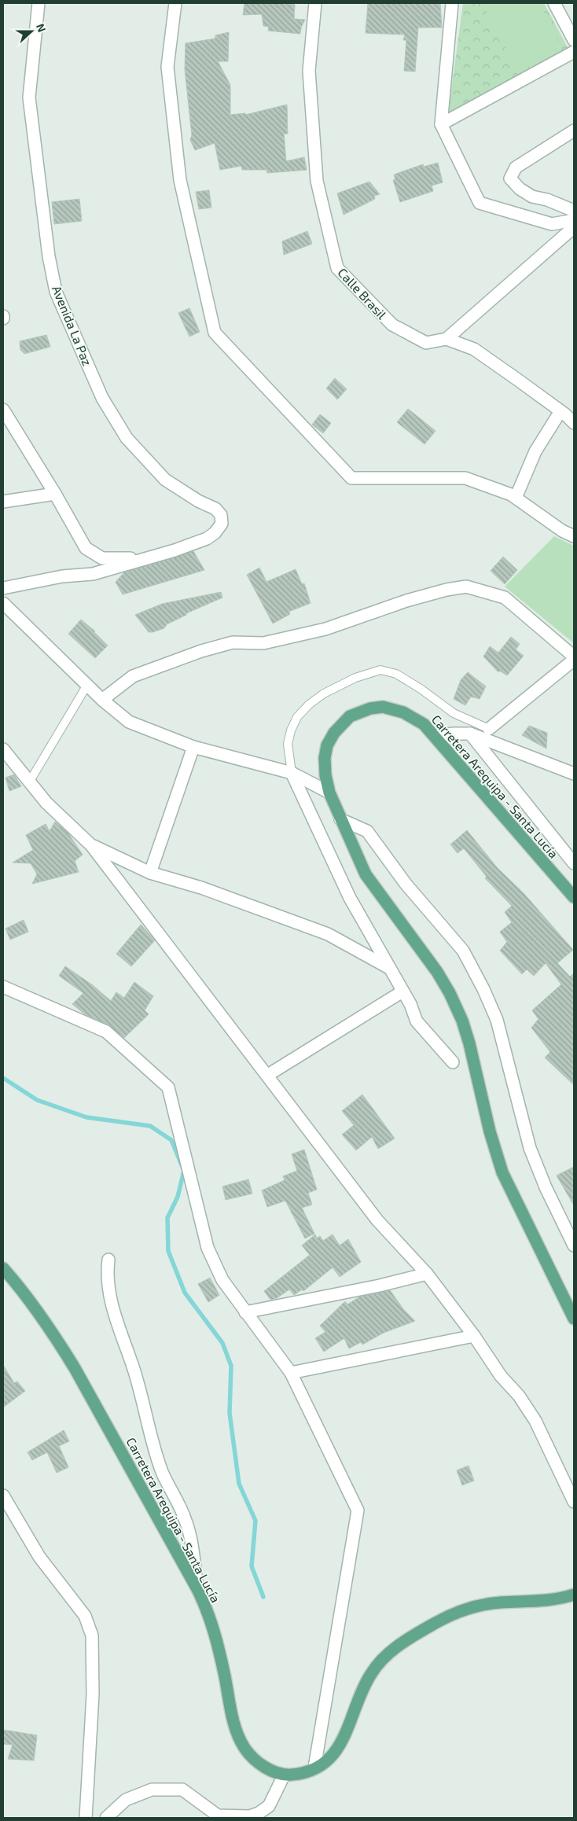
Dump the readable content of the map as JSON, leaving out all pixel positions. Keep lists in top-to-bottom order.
{
  "streets": {
    "main road": ["Carretera Arequipa - Santa Lucía"],
    "street": ["Calle Brasil", "Avenida La Paz"]
  },
  "north": "right"
}
